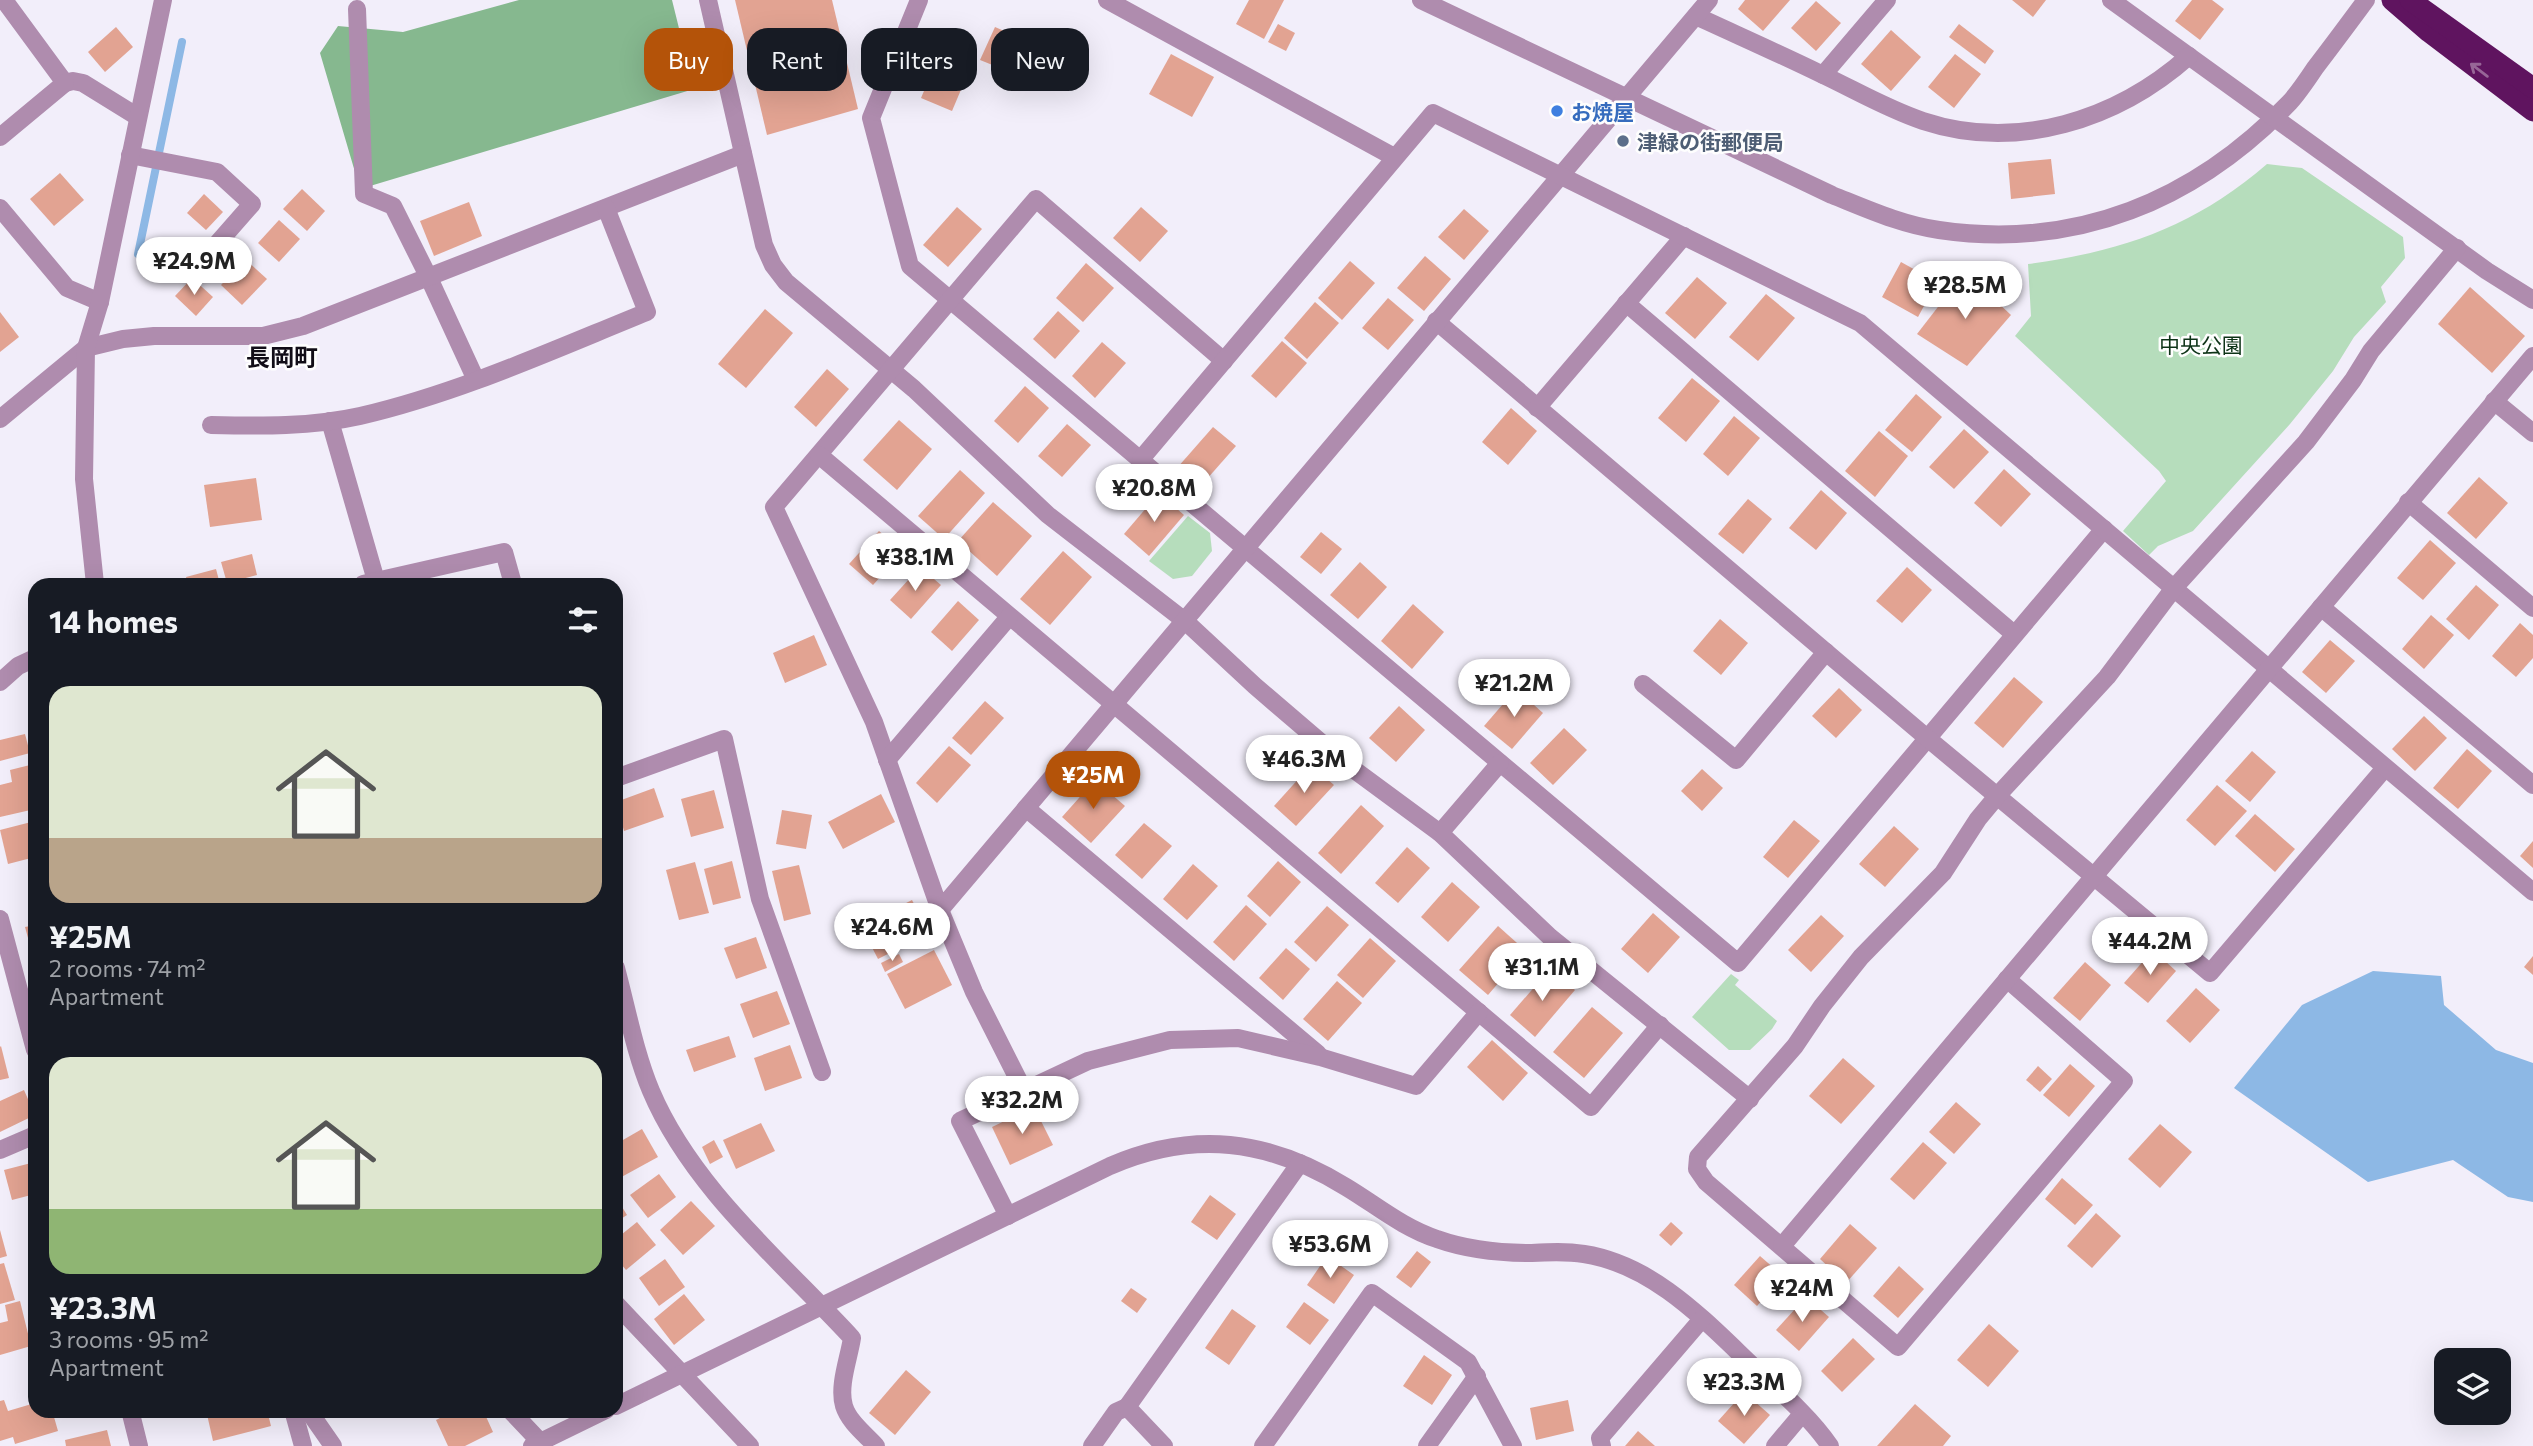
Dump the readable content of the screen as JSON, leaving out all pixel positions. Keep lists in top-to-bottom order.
{
  "districts": ["長岡町"],
  "parks": ["中央公園"],
  "places": ["お焼屋", "津緑の街郵便局"],
  "page": {
    "chip": [
      "Buy",
      "Rent",
      "Filters",
      "New"
    ],
    "price": [
      "¥24.9M",
      "¥28.5M",
      "¥20.8M",
      "¥38.1M",
      "¥21.2M",
      "¥46.3M",
      "¥25M",
      "¥24.6M",
      "¥44.2M",
      "¥31.1M",
      "¥32.2M",
      "¥53.6M",
      "¥24M",
      "¥23.3M"
    ],
    "heading": "14 homes",
    "list": [
      {
        "name": "¥25M",
        "note": "2 rooms · 74 m² · Apartment"
      },
      {
        "name": "¥23.3M",
        "note": "3 rooms · 95 m² · Apartment"
      }
    ]
  }
}
